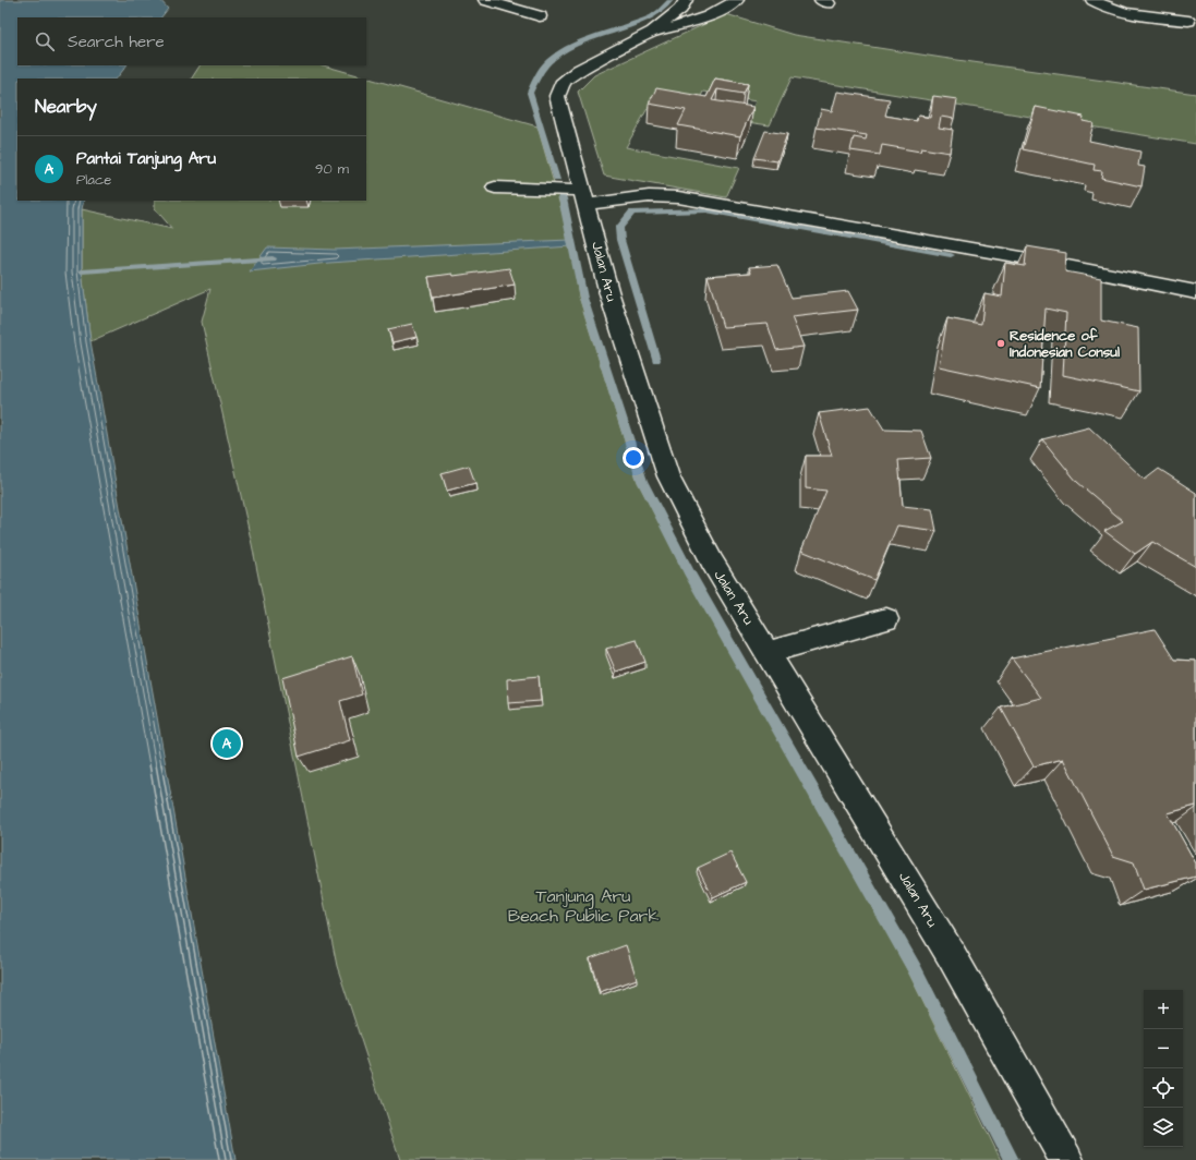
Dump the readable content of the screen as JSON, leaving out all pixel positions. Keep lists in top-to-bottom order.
{
  "streets": {
    "street": ["Jalan Aru"]
  },
  "parks": ["Tanjung Aru Beach Public Park"],
  "places": ["Residence of Indonesian Consul"],
  "page": {
    "search": "Search here",
    "heading": "Nearby",
    "list": [
      {
        "mark": "A",
        "name": "Pantai Tanjung Aru",
        "note": "Place",
        "value": "90 m"
      }
    ],
    "pins": "A",
    "map_buttons": ["+", "−"]
  }
}
